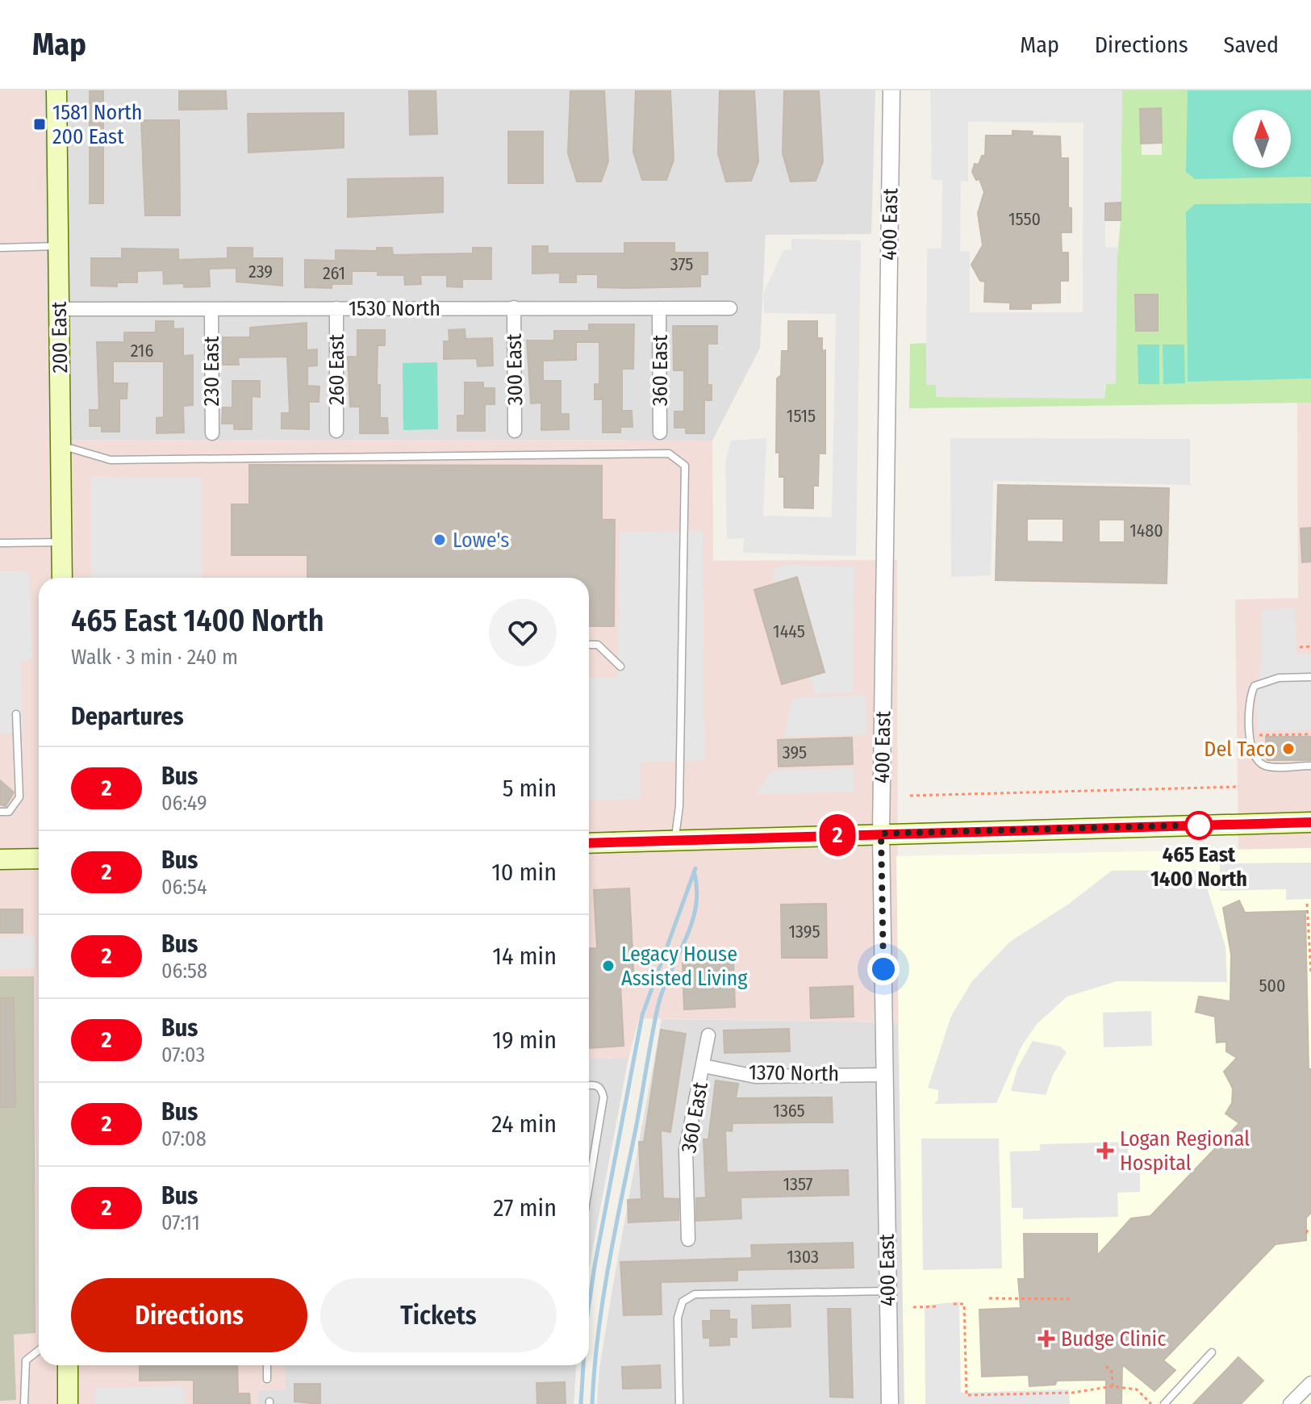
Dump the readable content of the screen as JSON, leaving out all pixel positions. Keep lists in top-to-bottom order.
{
  "streets": {
    "main road": ["200 East"],
    "street": [
      "400 East",
      "1530 North",
      "260 East",
      "300 East",
      "360 East",
      "230 East",
      "1370 North"
    ]
  },
  "crossings": [
    ["400 East", "1370 North"],
    ["1530 North", "200 East"],
    ["1530 North", "260 East"],
    ["1530 North", "300 East"],
    ["1530 North", "360 East"],
    ["1530 North", "230 East"],
    ["360 East", "1370 North"]
  ],
  "places": {
    "transit": ["1581 North 200 East"],
    "other": [
      "Lowe's",
      "Del Taco",
      "465 East 1400 North",
      "Legacy House Assisted Living"
    ],
    "health": ["Logan Regional Hospital", "Budge Clinic"]
  },
  "lines": ["bus line 2"],
  "house_numbers": [
    "1550",
    "375",
    "239",
    "261",
    "216",
    "1515",
    "1480",
    "1445",
    "395",
    "1395",
    "500",
    "1365",
    "1357",
    "1303"
  ],
  "north": "top",
  "page": {
    "header": "Map",
    "nav": ["Map", "Directions", "Saved"],
    "on_map": "2",
    "heading": [
      ["465 East 1400 North", "Walk · 3 min · 240 m"],
      "Departures"
    ],
    "list": [
      {
        "mark": "2",
        "name": "Bus",
        "note": "06:49",
        "value": "5 min"
      },
      {
        "mark": "2",
        "name": "Bus",
        "note": "06:54",
        "value": "10 min"
      },
      {
        "mark": "2",
        "name": "Bus",
        "note": "06:58",
        "value": "14 min"
      },
      {
        "mark": "2",
        "name": "Bus",
        "note": "07:03",
        "value": "19 min"
      },
      {
        "mark": "2",
        "name": "Bus",
        "note": "07:08",
        "value": "24 min"
      },
      {
        "mark": "2",
        "name": "Bus",
        "note": "07:11",
        "value": "27 min"
      }
    ],
    "buttons": ["Directions", "Tickets"]
  }
}
